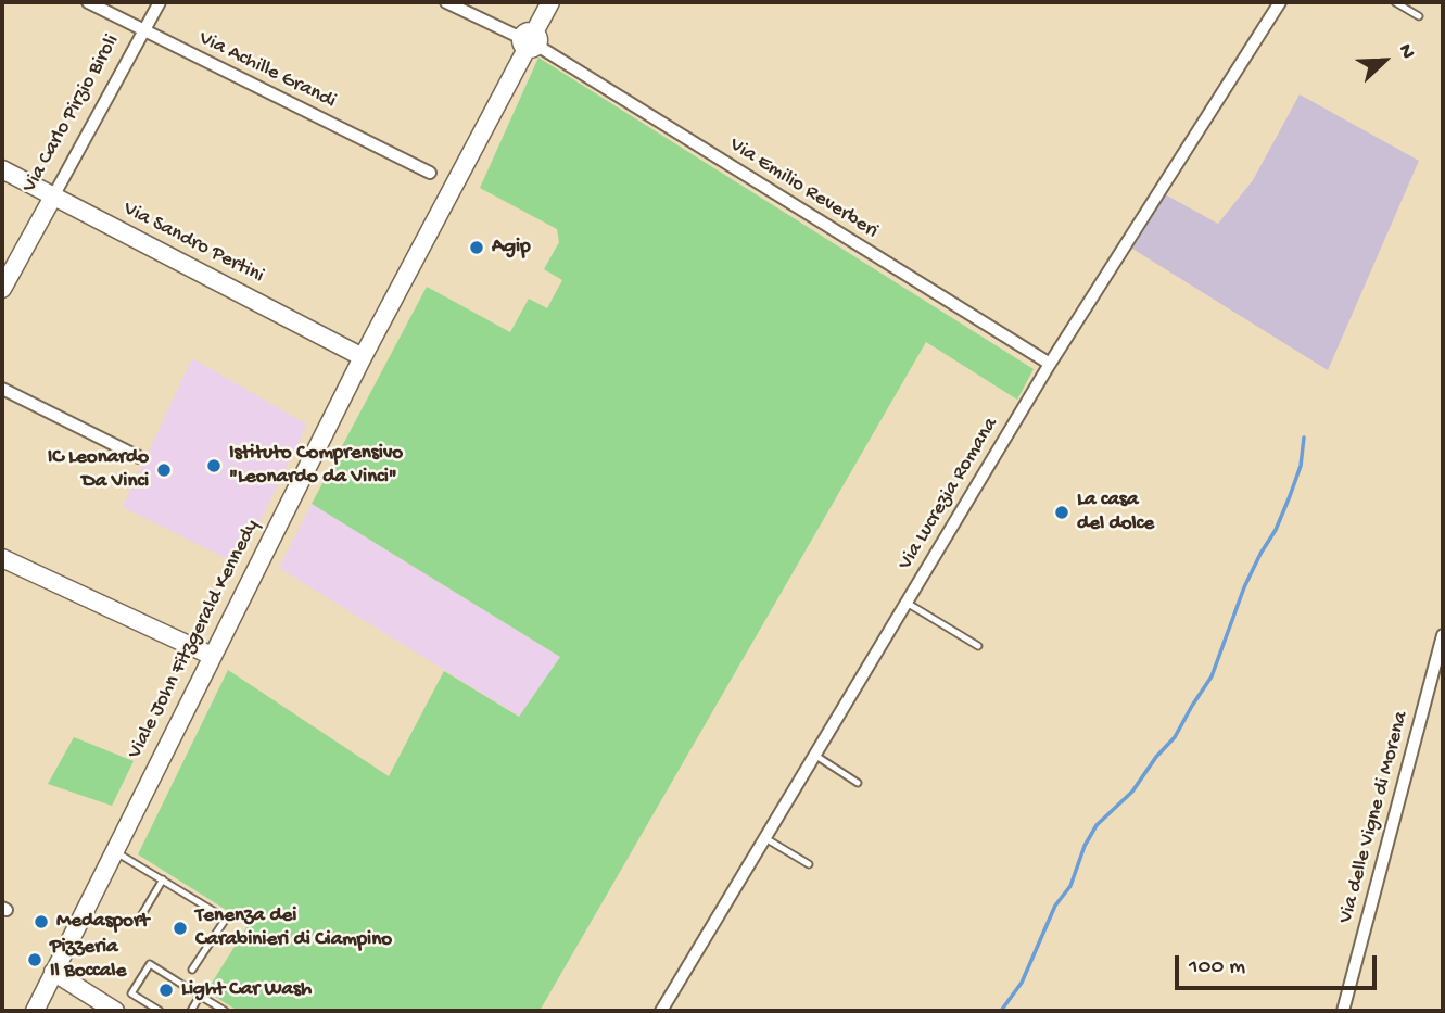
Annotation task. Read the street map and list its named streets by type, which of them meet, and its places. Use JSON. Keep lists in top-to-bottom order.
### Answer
{
  "streets": {
    "street": [
      "Via Achille Grandi",
      "Via Carlo Pirzio Biroli",
      "Via Emilio Reverberi",
      "Via Sandro Pertini",
      "Via Lucrezia Romana",
      "Viale John Fitzgerald Kennedy",
      "Via delle Vigne di Morena"
    ]
  },
  "crossings": [
    ["Via Achille Grandi", "Via Carlo Pirzio Biroli"],
    ["Via Carlo Pirzio Biroli", "Via Sandro Pertini"],
    ["Via Emilio Reverberi", "Via Lucrezia Romana"],
    ["Via Emilio Reverberi", "Viale John Fitzgerald Kennedy"],
    ["Via Sandro Pertini", "Viale John Fitzgerald Kennedy"]
  ],
  "places": [
    "Agip",
    "Istituto Comprensivo \"Leonardo da Vinci\"",
    "IC Leonardo Da Vinci",
    "La casa del dolce",
    "Medasport",
    "Tenenza dei Carabinieri di Ciampino",
    "Pizzeria Il Boccale",
    "Light Car Wash"
  ],
  "scale_bar": "100 m",
  "north": "top right"
}
